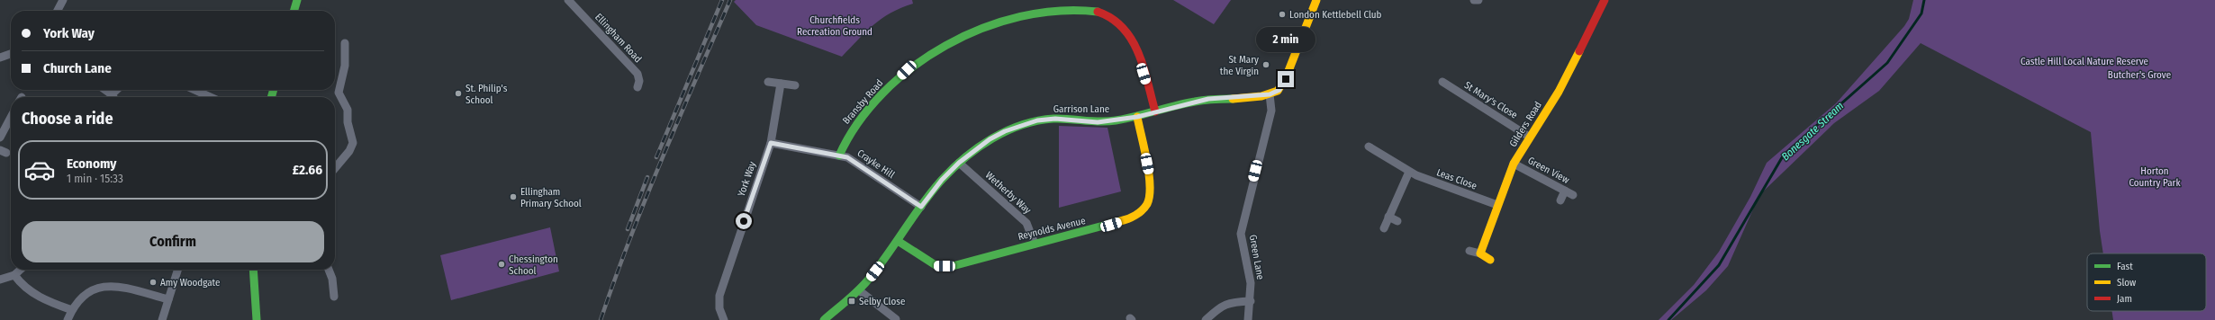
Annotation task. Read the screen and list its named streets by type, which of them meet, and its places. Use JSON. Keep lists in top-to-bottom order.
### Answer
{
  "streets": {
    "main road": [
      "Bransby Road",
      "Garrison Lane",
      "Gilders Road",
      "Reynolds Avenue"
    ],
    "street": [
      "Ellingham Road",
      "St Mary's Close",
      "Crayke Hill",
      "Green View",
      "York Way",
      "Leas Close",
      "Wetherby Way",
      "Green Lane"
    ]
  },
  "crossings": [
    ["St Mary's Close", "Gilders Road"],
    ["Bransby Road", "Garrison Lane"],
    ["Bransby Road", "Crayke Hill"],
    ["Garrison Lane", "Crayke Hill"],
    ["Garrison Lane", "Wetherby Way"],
    ["Garrison Lane", "Reynolds Avenue"],
    ["Garrison Lane", "Green Lane"],
    ["Gilders Road", "Green View"],
    ["Gilders Road", "Leas Close"],
    ["Crayke Hill", "York Way"],
    ["Wetherby Way", "Reynolds Avenue"]
  ],
  "water": ["Bonesgate Stream"],
  "parks": [
    "Churchfields Recreation Ground",
    "Castle Hill Local Nature Reserve",
    "Butcher's Grove",
    "Horton Country Park"
  ],
  "places": {
    "other": [
      "London Kettlebell Club",
      "St Mary the Virgin",
      "St. Philip's School",
      "Ellingham Primary School",
      "Chessington School",
      "Amy Woodgate"
    ],
    "transit": ["Selby Close"]
  },
  "legend": ["Fast", "Slow", "Jam"],
  "page": {
    "banner": ["York Way", "Church Lane"],
    "bubble": "2 min",
    "heading": "Choose a ride",
    "list": [
      {
        "name": "Economy",
        "note": "1 min · 15:33",
        "value": "£2.66"
      }
    ],
    "buttons": "Confirm"
  }
}
